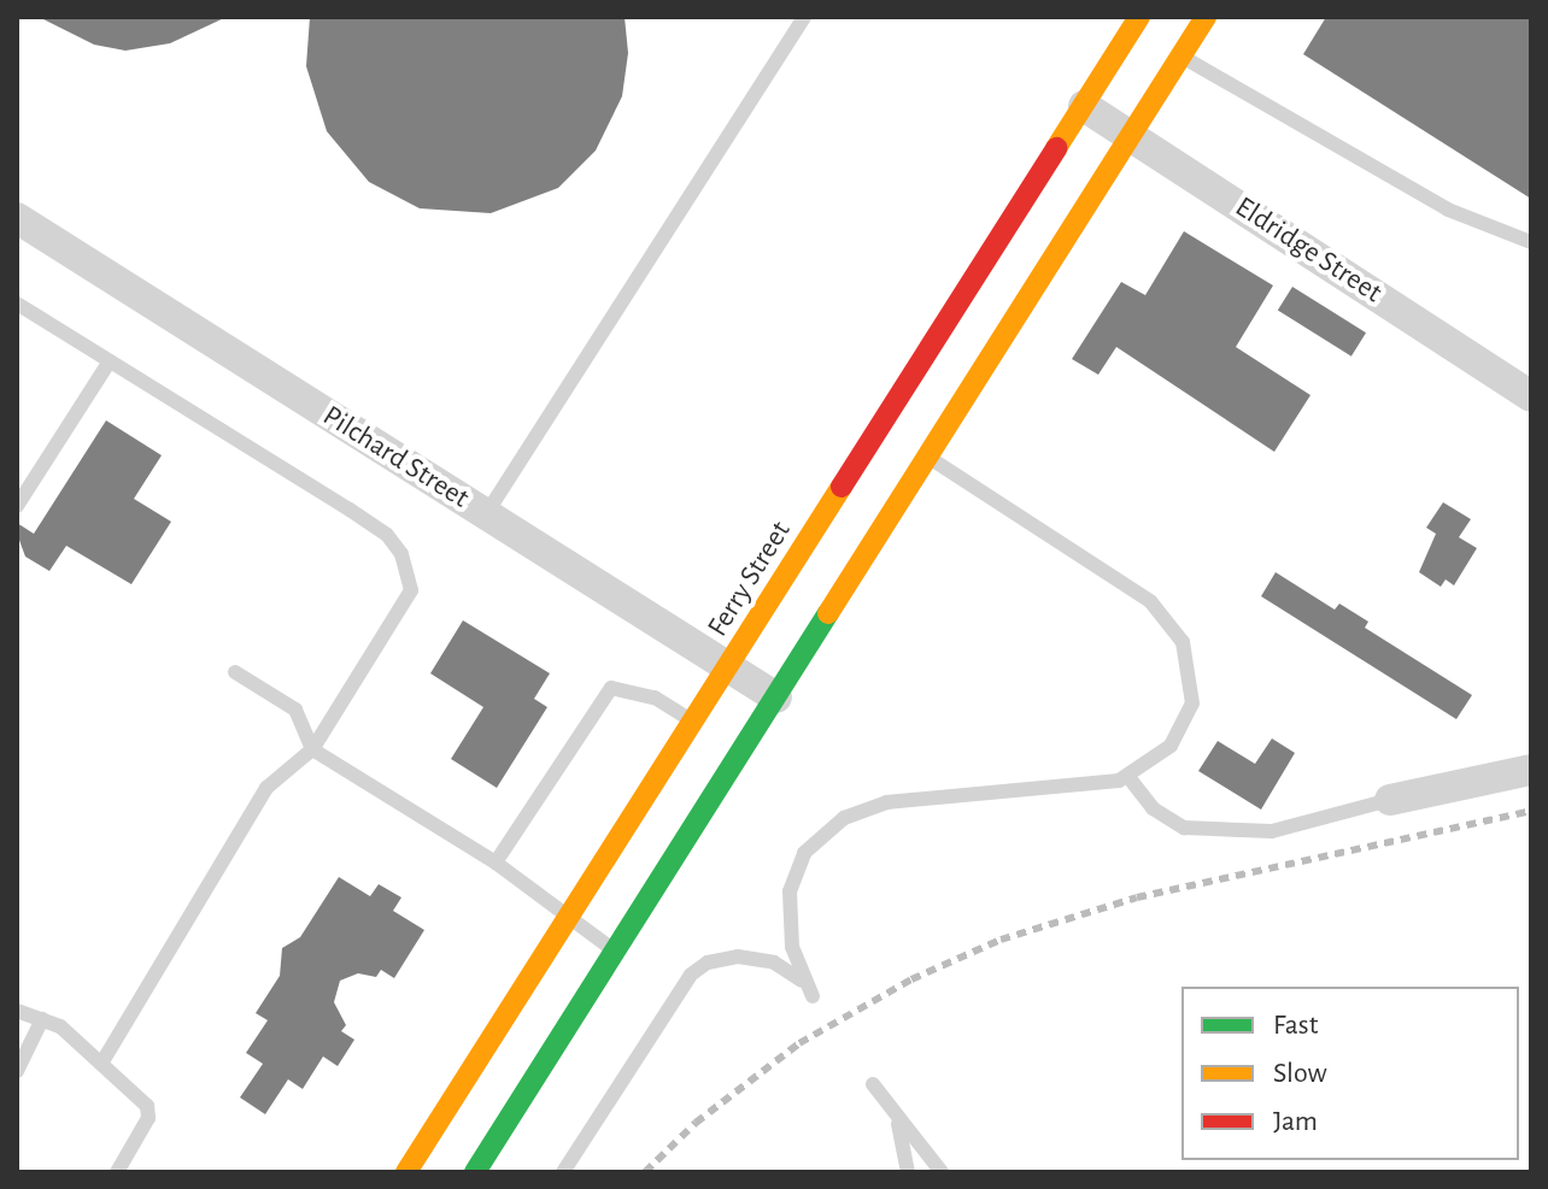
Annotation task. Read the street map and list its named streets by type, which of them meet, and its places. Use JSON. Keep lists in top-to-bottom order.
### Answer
{
  "streets": {
    "main road": ["Ferry Street"],
    "street": ["Eldridge Street", "Pilchard Street"]
  },
  "crossings": [
    ["Eldridge Street", "Ferry Street"],
    ["Pilchard Street", "Ferry Street"]
  ],
  "legend": ["Fast", "Slow", "Jam"]
}
